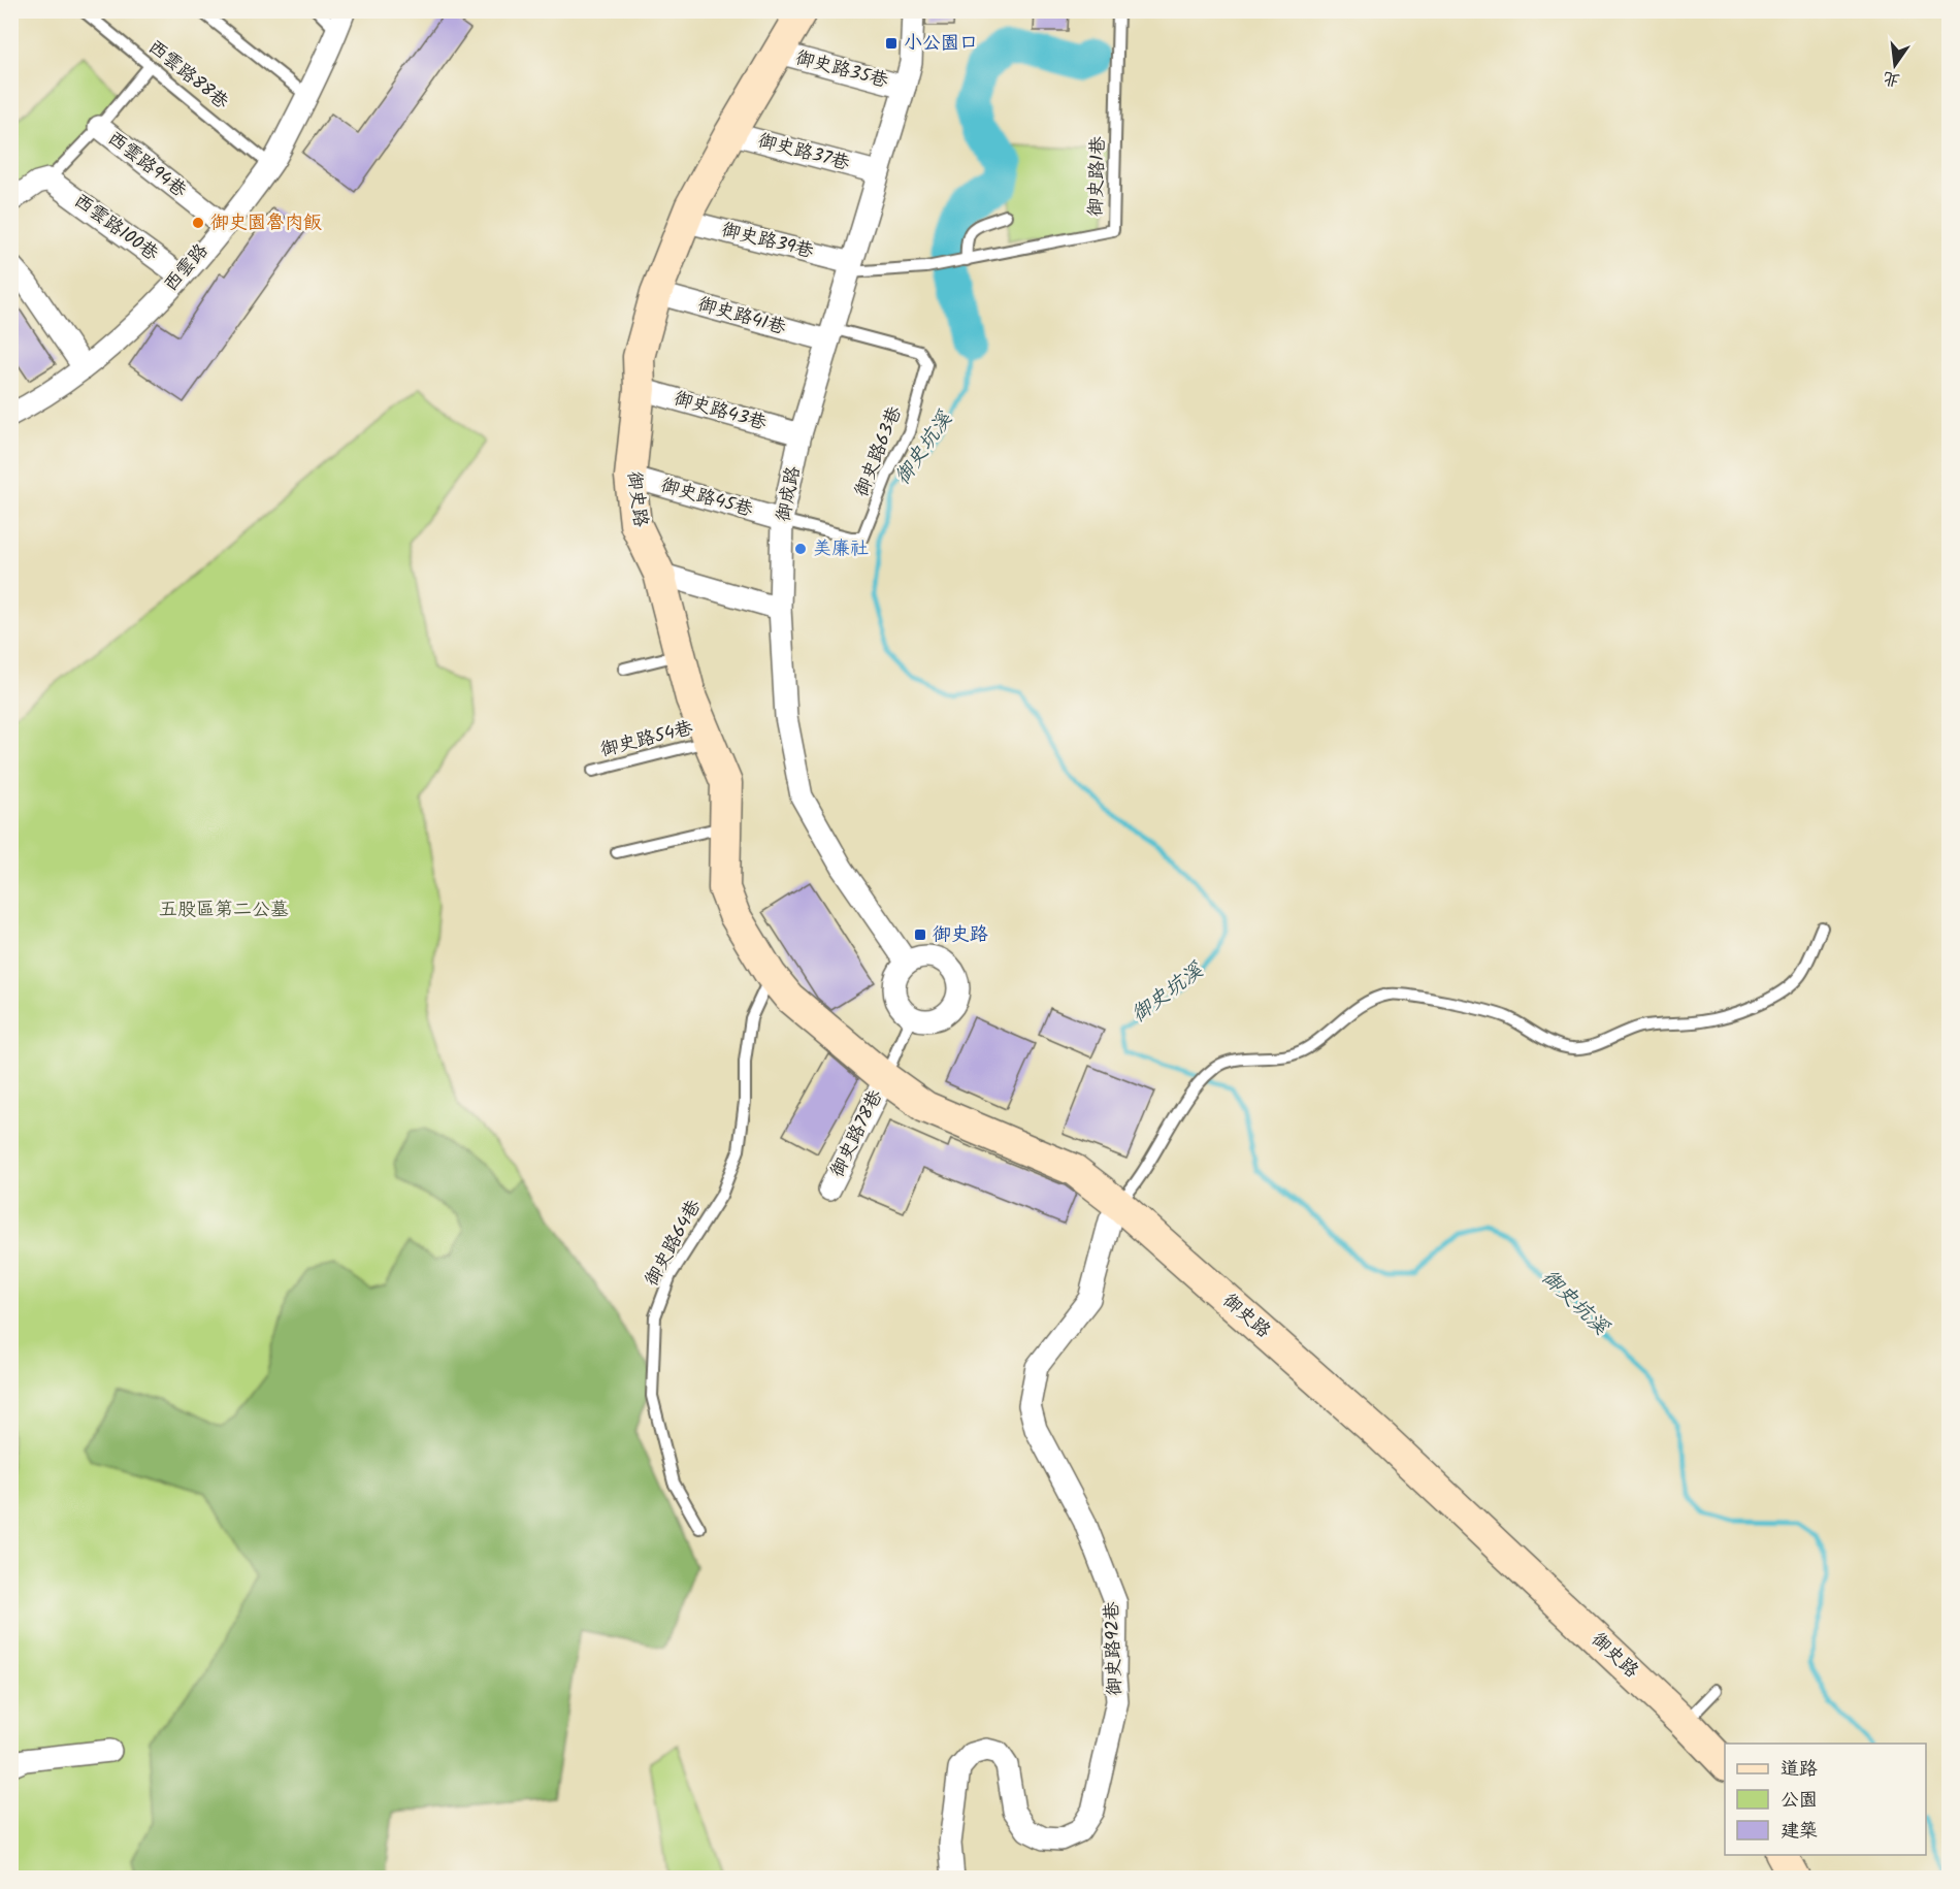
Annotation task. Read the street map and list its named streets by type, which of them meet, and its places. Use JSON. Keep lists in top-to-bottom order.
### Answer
{
  "streets": {
    "street": [
      "御史路35巷",
      "御史路37巷",
      "西雲路94巷",
      "西雲路100巷",
      "御史路39巷",
      "西雲路",
      "御史路41巷",
      "御史路43巷",
      "御成路",
      "御史路45巷",
      "御史路",
      "御史路78巷",
      "御史路92巷"
    ],
    "lane": [
      "西雲路88巷",
      "御史路1巷",
      "御史路63巷",
      "御史路54巷",
      "御史路64巷"
    ]
  },
  "crossings": [
    ["御史路35巷", "御成路"],
    ["御史路35巷", "御史路"],
    ["西雲路88巷", "西雲路"],
    ["御史路37巷", "御成路"],
    ["御史路37巷", "御史路"],
    ["西雲路94巷", "西雲路"],
    ["西雲路100巷", "西雲路"],
    ["御史路39巷", "御成路"],
    ["御史路39巷", "御史路"],
    ["御史路41巷", "御史路63巷"],
    ["御史路41巷", "御成路"],
    ["御史路41巷", "御史路"],
    ["御史路43巷", "御成路"],
    ["御史路43巷", "御史路"],
    ["御史路63巷", "御成路"],
    ["御史路63巷", "御史路45巷"],
    ["御成路", "御史路45巷"],
    ["御史路45巷", "御史路"],
    ["御史路", "御史路54巷"],
    ["御史路", "御史路78巷"],
    ["御史路", "御史路64巷"],
    ["御史路", "御史路92巷"]
  ],
  "water": ["御史坑溪"],
  "parks": ["五股區第二公墓"],
  "places": {
    "transit": ["小公園口", "御史路"],
    "other": ["御史園魯肉飯", "美廉社"]
  },
  "legend": ["道路", "公園", "建築"],
  "north": "bottom"
}
